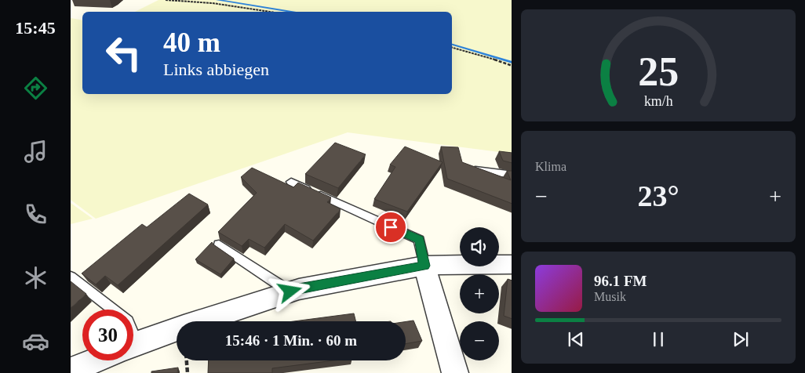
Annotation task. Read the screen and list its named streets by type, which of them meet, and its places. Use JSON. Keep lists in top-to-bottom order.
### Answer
{
  "page": {
    "tabs": "15:45",
    "turn": ["40 m", "Links abbiegen"],
    "tile": "Klima",
    "heat": ["−", "23°", "+"],
    "map_buttons": ["+", "−"],
    "song": ["96.1 FM", "Musik"],
    "limit": "30",
    "trip": "15:46 · 1 Min. · 60 m",
    "gauge": ["25", "km/h"]
  }
}
